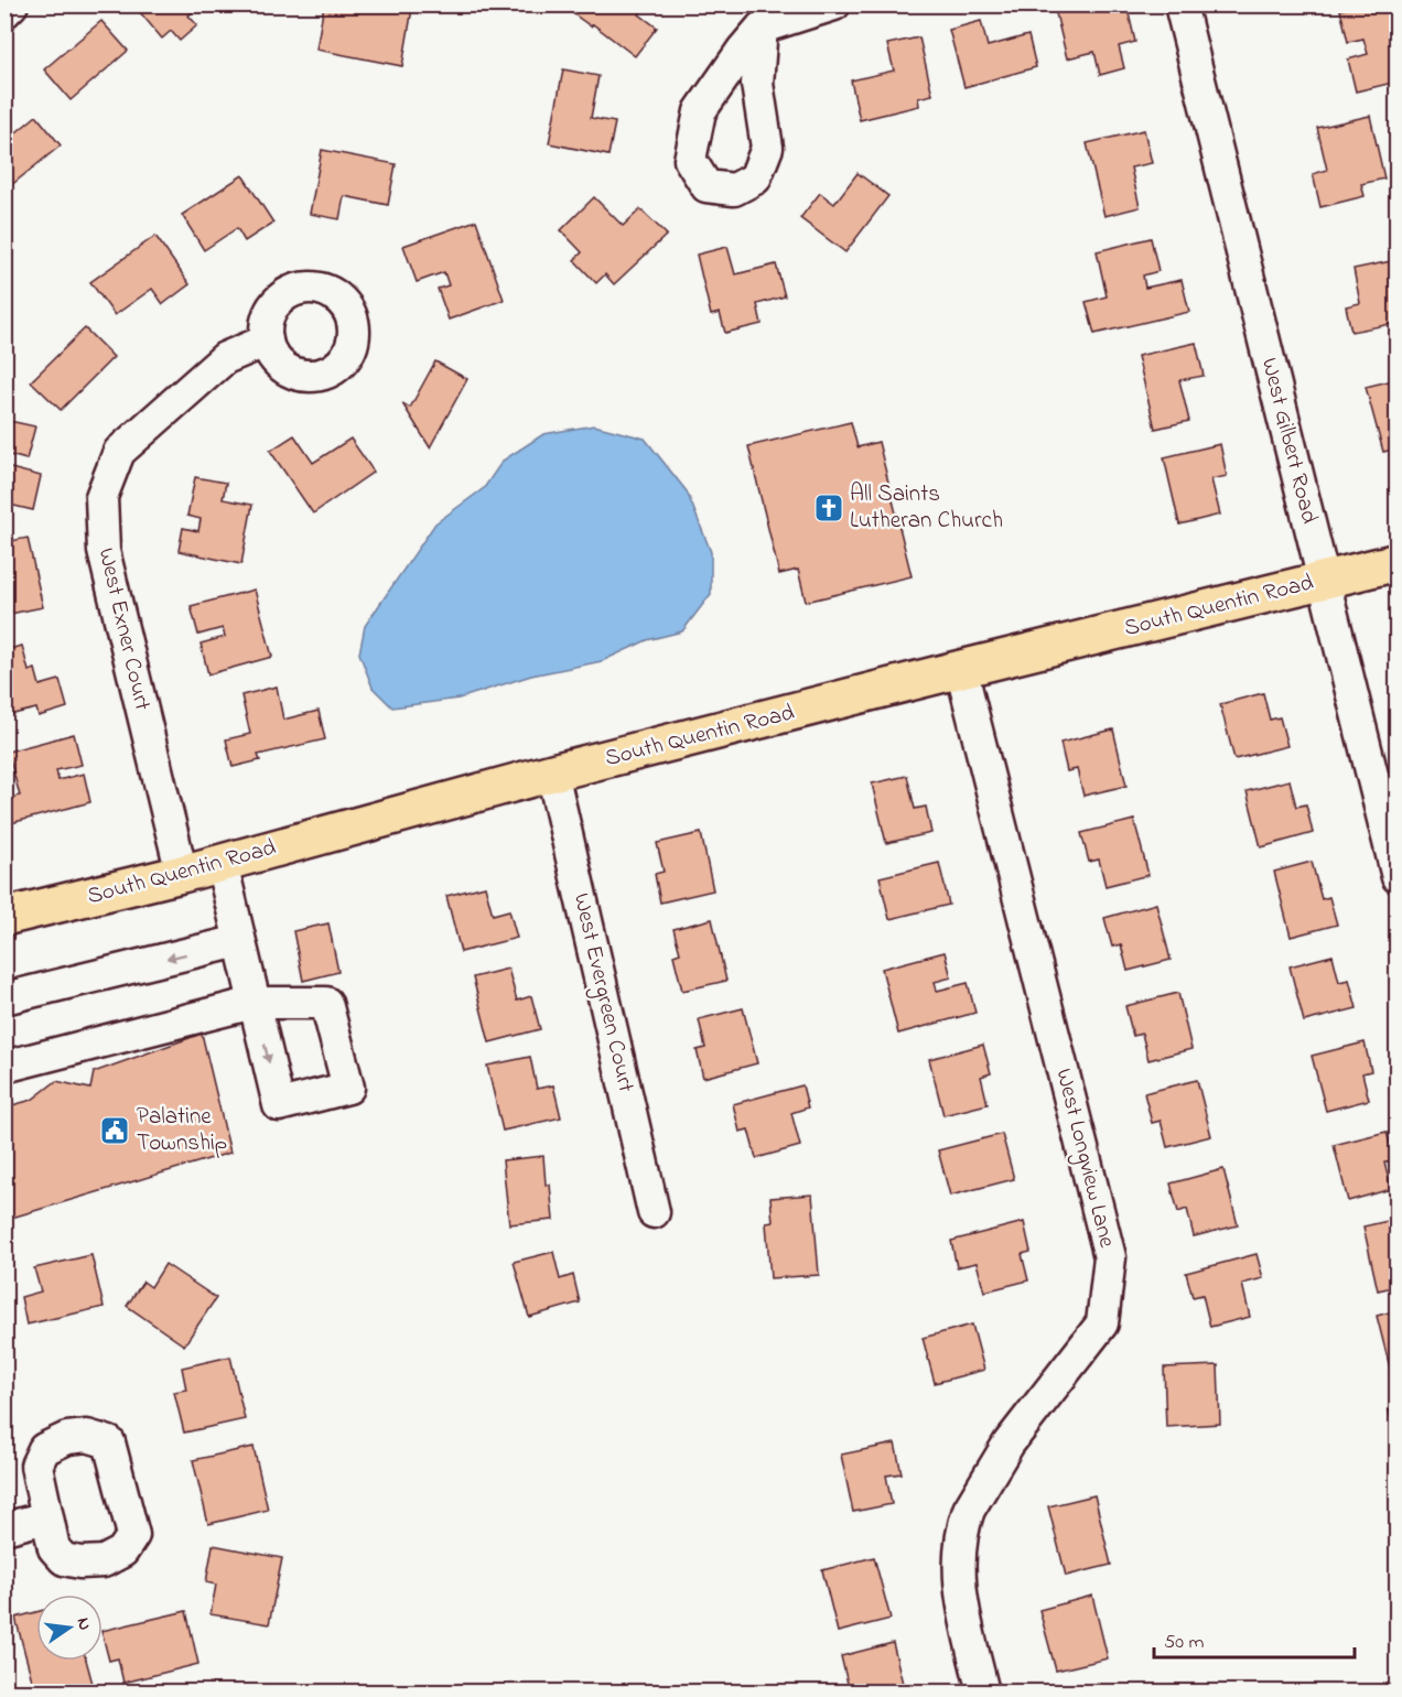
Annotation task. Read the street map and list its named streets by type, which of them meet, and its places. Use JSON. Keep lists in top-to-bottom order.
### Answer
{
  "streets": {
    "main road": ["South Quentin Road"],
    "street": [
      "West Gilbert Road",
      "West Exner Court",
      "West Evergreen Court",
      "West Longview Lane"
    ]
  },
  "crossings": [
    ["West Gilbert Road", "South Quentin Road"],
    ["South Quentin Road", "West Exner Court"],
    ["South Quentin Road", "West Evergreen Court"],
    ["South Quentin Road", "West Longview Lane"]
  ],
  "places": {
    "church": ["All Saints Lutheran Church"],
    "public building": ["Palatine Township"]
  },
  "scale_bar": "50 m",
  "north": "right"
}
